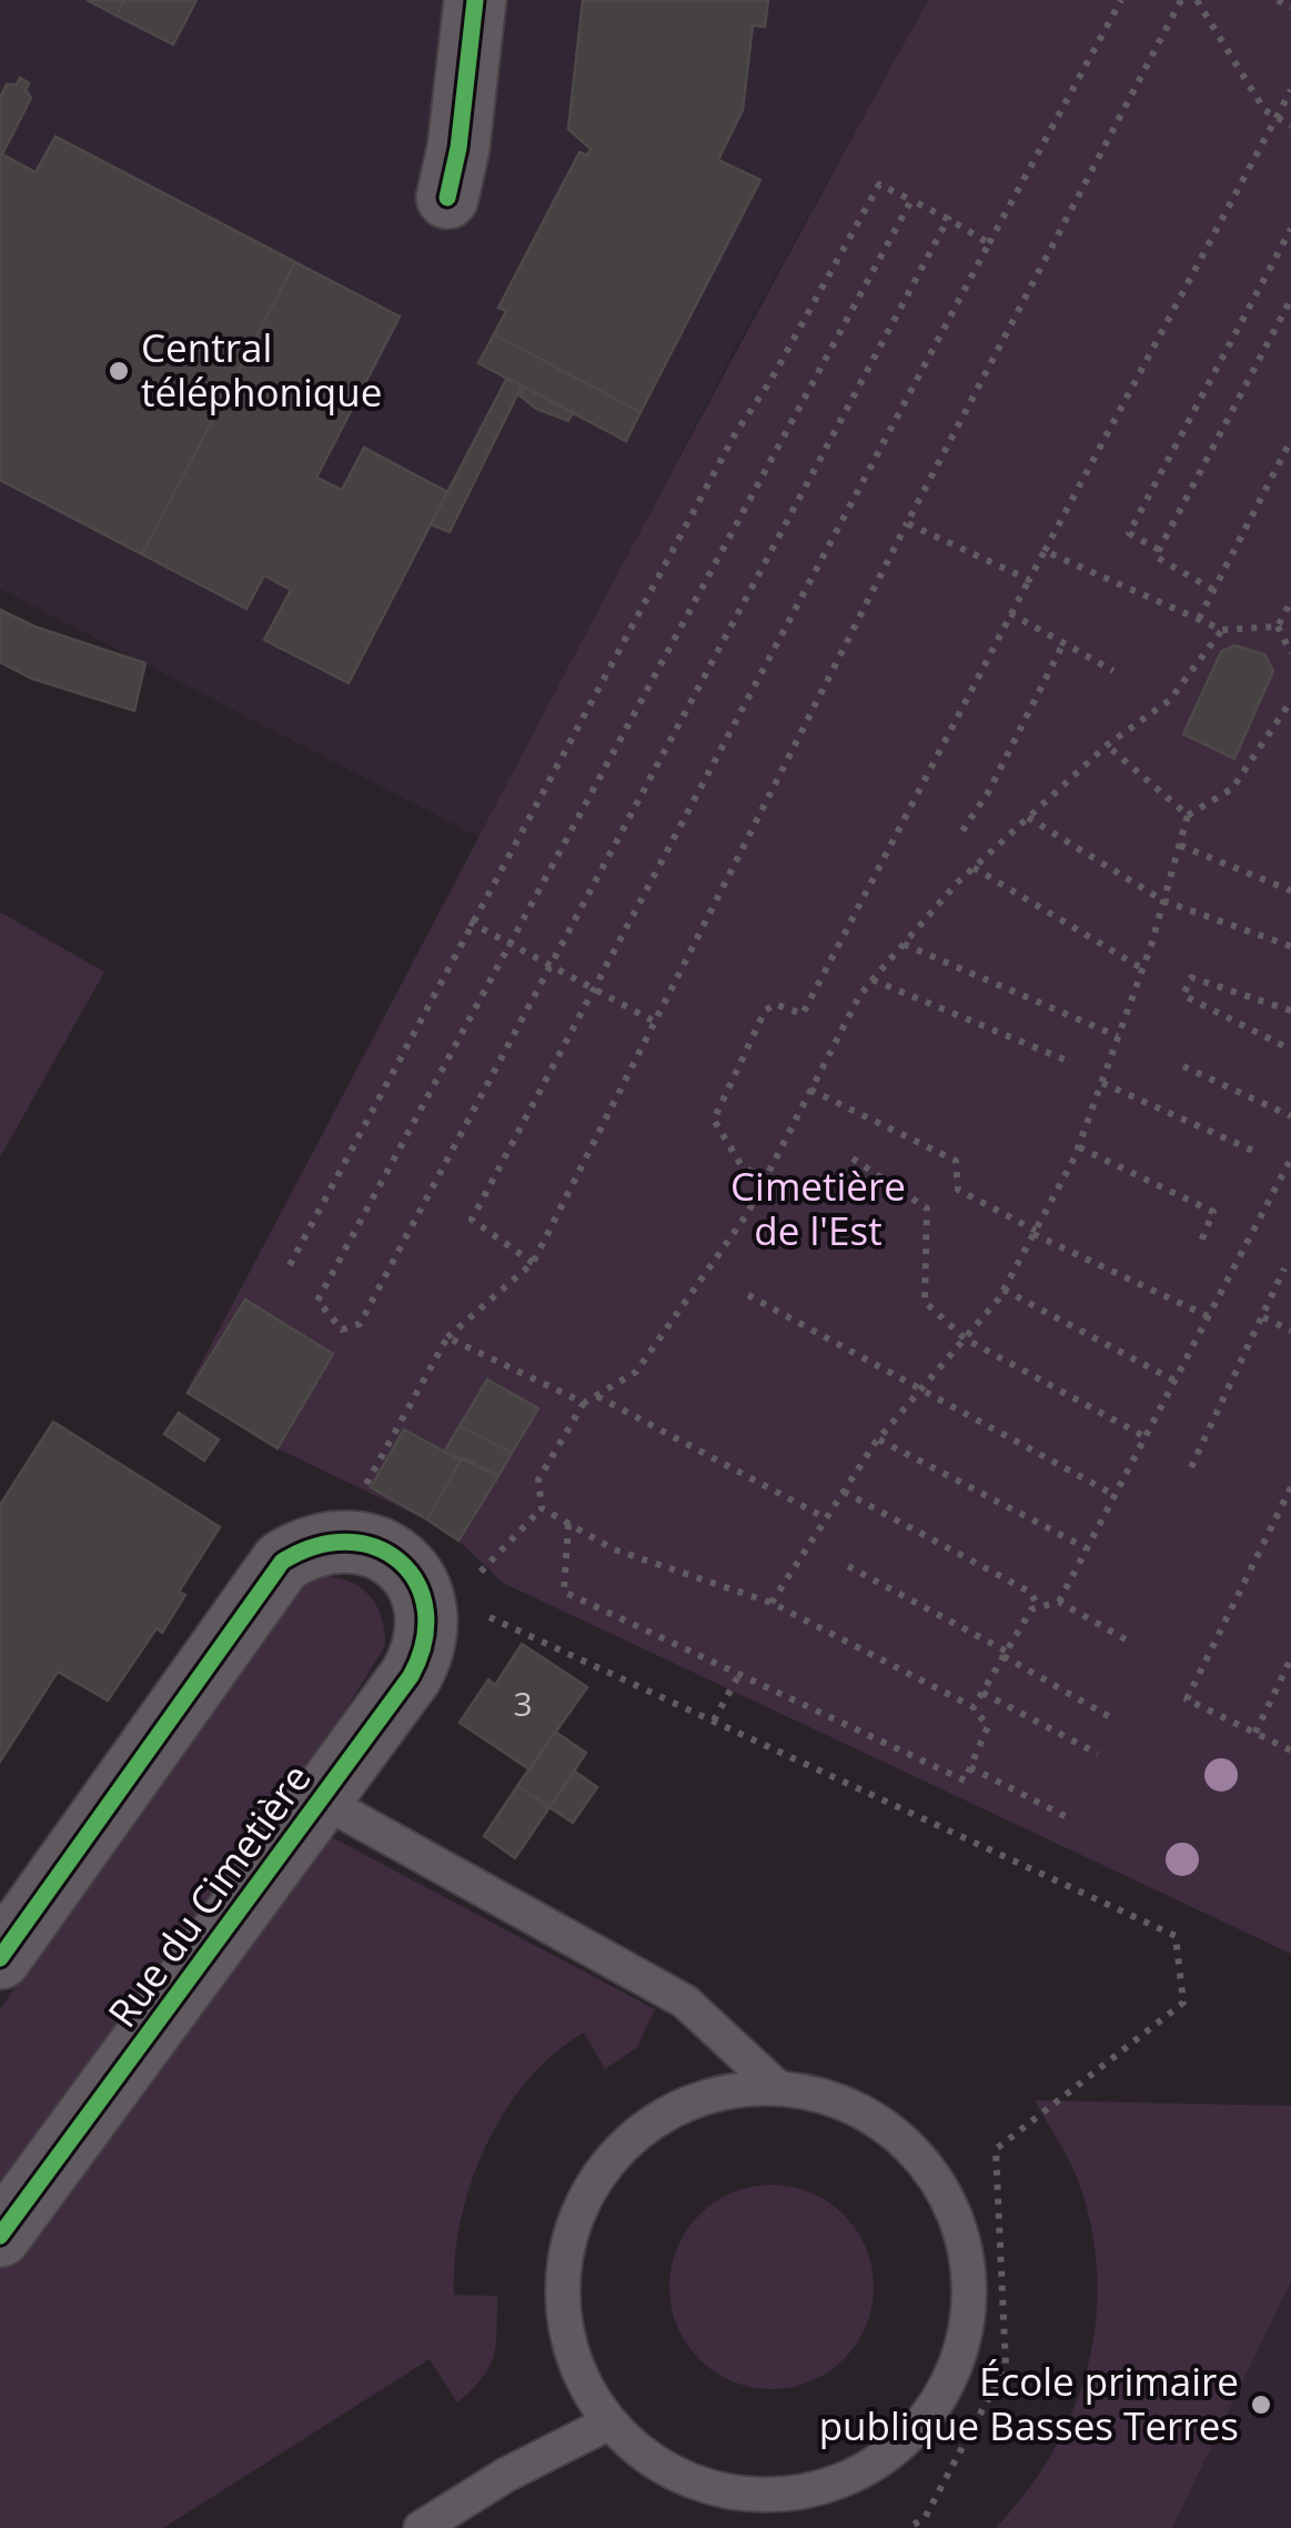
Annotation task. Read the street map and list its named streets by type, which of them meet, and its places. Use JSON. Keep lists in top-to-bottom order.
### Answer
{
  "streets": {
    "street": ["Rue du Cimetière"]
  },
  "parks": ["Cimetière de l'Est"],
  "places": ["Central téléphonique", "École primaire publique Basses Terres"],
  "house_numbers": ["3"]
}
